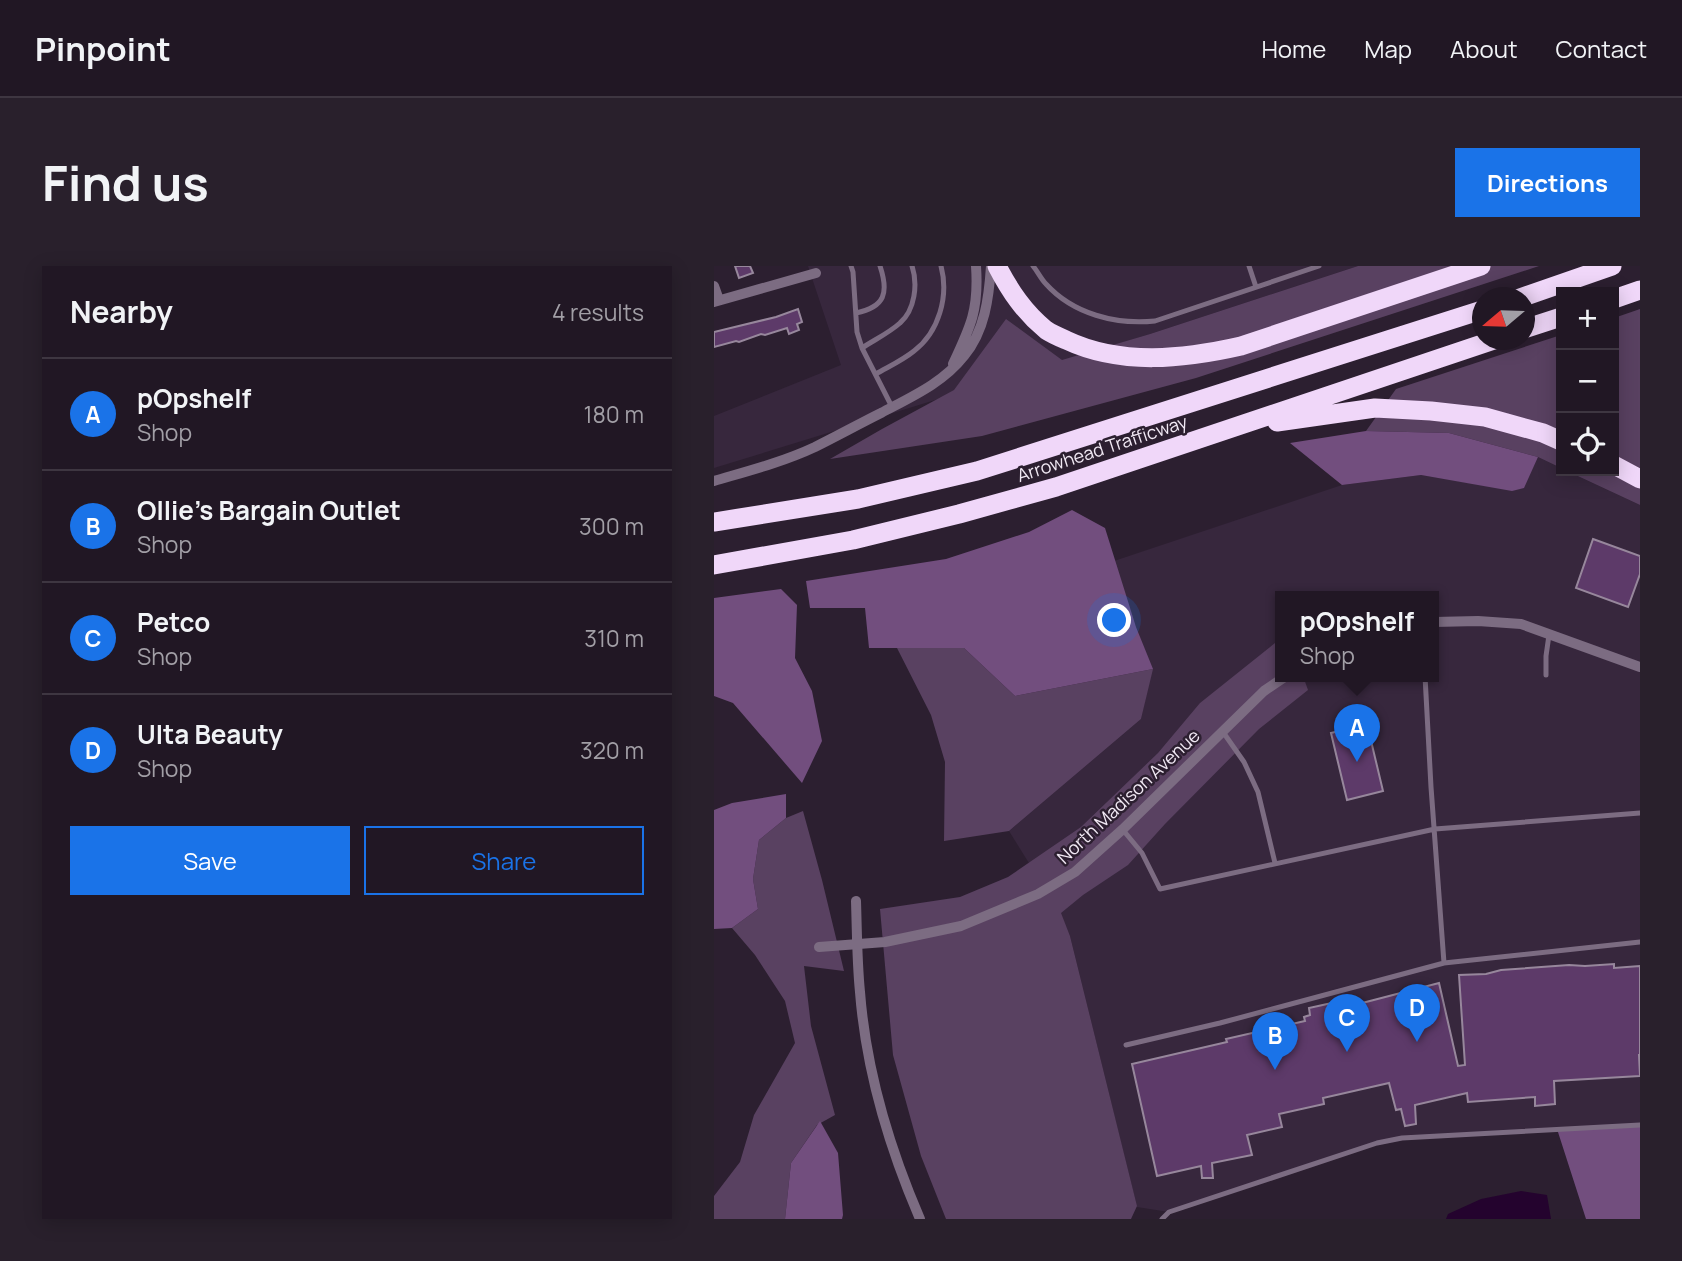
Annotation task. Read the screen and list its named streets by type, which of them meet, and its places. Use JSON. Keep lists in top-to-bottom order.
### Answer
{
  "streets": {
    "highway": ["Arrowhead Trafficway"],
    "street": ["North Madison Avenue"]
  },
  "north": "left",
  "page": {
    "header": "Pinpoint",
    "nav": [
      "Home",
      "Map",
      "About",
      "Contact"
    ],
    "buttons": [
      "Directions",
      ["Save", "Share"]
    ],
    "title": "Find us",
    "heading": ["Nearby", "4 results"],
    "map_buttons": ["+", "−"],
    "list": [
      {
        "mark": "A",
        "name": "pOpshelf",
        "note": "Shop",
        "value": "180 m"
      },
      {
        "mark": "B",
        "name": "Ollie's Bargain Outlet",
        "note": "Shop",
        "value": "300 m"
      },
      {
        "mark": "C",
        "name": "Petco",
        "note": "Shop",
        "value": "310 m"
      },
      {
        "mark": "D",
        "name": "Ulta Beauty",
        "note": "Shop",
        "value": "320 m"
      }
    ],
    "popup": ["pOpshelf", "Shop"],
    "pins": [
      "A",
      "D",
      "C",
      "B"
    ]
  }
}
